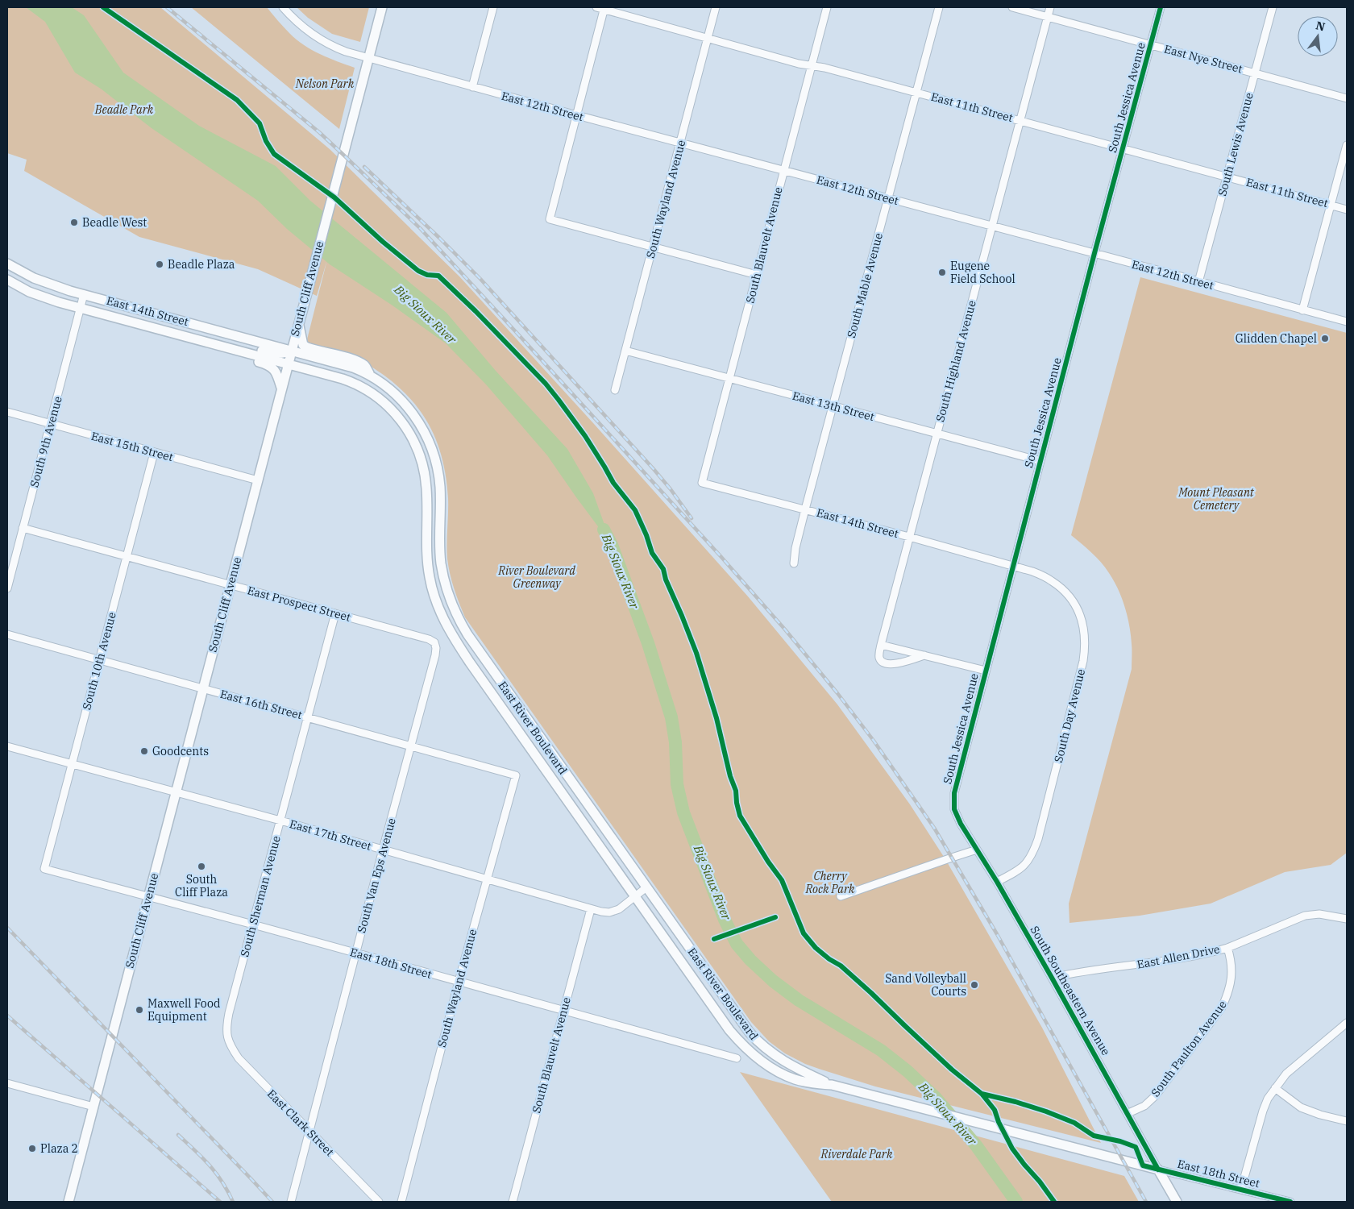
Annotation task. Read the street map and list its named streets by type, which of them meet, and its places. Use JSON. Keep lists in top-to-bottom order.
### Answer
{
  "streets": {
    "main road": [
      "South Cliff Avenue",
      "East 14th Street",
      "East River Boulevard",
      "East 18th Street",
      "South Southeastern Avenue"
    ],
    "street": [
      "East Nye Street",
      "South Jessica Avenue",
      "East 12th Street",
      "East 11th Street",
      "South Lewis Avenue",
      "South Wayland Avenue",
      "South Blauvelt Avenue",
      "South Mable Avenue",
      "South Highland Avenue",
      "East 13th Street",
      "South 9th Avenue",
      "East 15th Street",
      "East Prospect Street",
      "South 10th Avenue",
      "East 16th Street",
      "South Day Avenue",
      "East 17th Street",
      "South Van Eps Avenue",
      "South Sherman Avenue",
      "East Allen Drive",
      "South Paulton Avenue",
      "East Clark Street"
    ]
  },
  "crossings": [
    ["East Nye Street", "South Jessica Avenue"],
    ["East Nye Street", "South Lewis Avenue"],
    ["East Nye Street", "South Highland Avenue"],
    ["South Jessica Avenue", "East 12th Street"],
    ["South Jessica Avenue", "East 11th Street"],
    ["South Jessica Avenue", "East 14th Street"],
    ["South Jessica Avenue", "East 13th Street"],
    ["South Jessica Avenue", "South Day Avenue"],
    ["South Jessica Avenue", "South Southeastern Avenue"],
    ["East 12th Street", "South Lewis Avenue"],
    ["East 12th Street", "South Wayland Avenue"],
    ["East 12th Street", "South Blauvelt Avenue"],
    ["East 12th Street", "South Mable Avenue"],
    ["East 12th Street", "South Cliff Avenue"],
    ["East 12th Street", "South Highland Avenue"],
    ["East 11th Street", "South Lewis Avenue"],
    ["East 11th Street", "South Wayland Avenue"],
    ["East 11th Street", "South Blauvelt Avenue"],
    ["East 11th Street", "South Mable Avenue"],
    ["East 11th Street", "South Highland Avenue"],
    ["South Wayland Avenue", "East 13th Street"],
    ["South Wayland Avenue", "East 16th Street"],
    ["South Wayland Avenue", "East 17th Street"],
    ["South Wayland Avenue", "East 18th Street"],
    ["South Blauvelt Avenue", "East 14th Street"],
    ["South Blauvelt Avenue", "East 13th Street"],
    ["South Blauvelt Avenue", "East 17th Street"],
    ["South Blauvelt Avenue", "East 18th Street"],
    ["South Mable Avenue", "East 14th Street"],
    ["South Mable Avenue", "East 13th Street"],
    ["South Cliff Avenue", "East 14th Street"],
    ["South Cliff Avenue", "East 15th Street"],
    ["South Cliff Avenue", "East Prospect Street"],
    ["South Cliff Avenue", "East 16th Street"],
    ["South Cliff Avenue", "East River Boulevard"],
    ["South Cliff Avenue", "East 17th Street"],
    ["South Cliff Avenue", "East 18th Street"],
    ["East 14th Street", "South Highland Avenue"],
    ["East 14th Street", "South 9th Avenue"],
    ["East 14th Street", "South Day Avenue"],
    ["East 14th Street", "East River Boulevard"],
    ["South Highland Avenue", "East 13th Street"],
    ["South 9th Avenue", "East 15th Street"],
    ["South 9th Avenue", "East Prospect Street"],
    ["East 15th Street", "South 10th Avenue"],
    ["East Prospect Street", "South 10th Avenue"],
    ["East Prospect Street", "South Van Eps Avenue"],
    ["East Prospect Street", "South Sherman Avenue"],
    ["South 10th Avenue", "East 16th Street"],
    ["South 10th Avenue", "East 17th Street"],
    ["South 10th Avenue", "East 18th Street"],
    ["East 16th Street", "South Van Eps Avenue"],
    ["East 16th Street", "South Sherman Avenue"],
    ["South Day Avenue", "South Southeastern Avenue"],
    ["East River Boulevard", "East 17th Street"],
    ["East River Boulevard", "East 18th Street"],
    ["East 17th Street", "South Van Eps Avenue"],
    ["East 17th Street", "South Sherman Avenue"],
    ["South Van Eps Avenue", "East 18th Street"],
    ["South Van Eps Avenue", "East Clark Street"],
    ["South Sherman Avenue", "East 18th Street"],
    ["South Sherman Avenue", "East Clark Street"],
    ["East Allen Drive", "South Southeastern Avenue"],
    ["East Allen Drive", "South Paulton Avenue"],
    ["East 18th Street", "South Southeastern Avenue"],
    ["South Southeastern Avenue", "South Paulton Avenue"]
  ],
  "water": ["Big Sioux River"],
  "parks": [
    "Nelson Park",
    "Beadle Park",
    "Mount Pleasant Cemetery",
    "River Boulevard Greenway",
    "Cherry Rock Park",
    "Riverdale Park"
  ],
  "places": [
    "Beadle West",
    "Beadle Plaza",
    "Eugene Field School",
    "Glidden Chapel",
    "Goodcents",
    "South Cliff Plaza",
    "Sand Volleyball Courts",
    "Maxwell Food Equipment",
    "Plaza 2"
  ],
  "north": "top"
}
